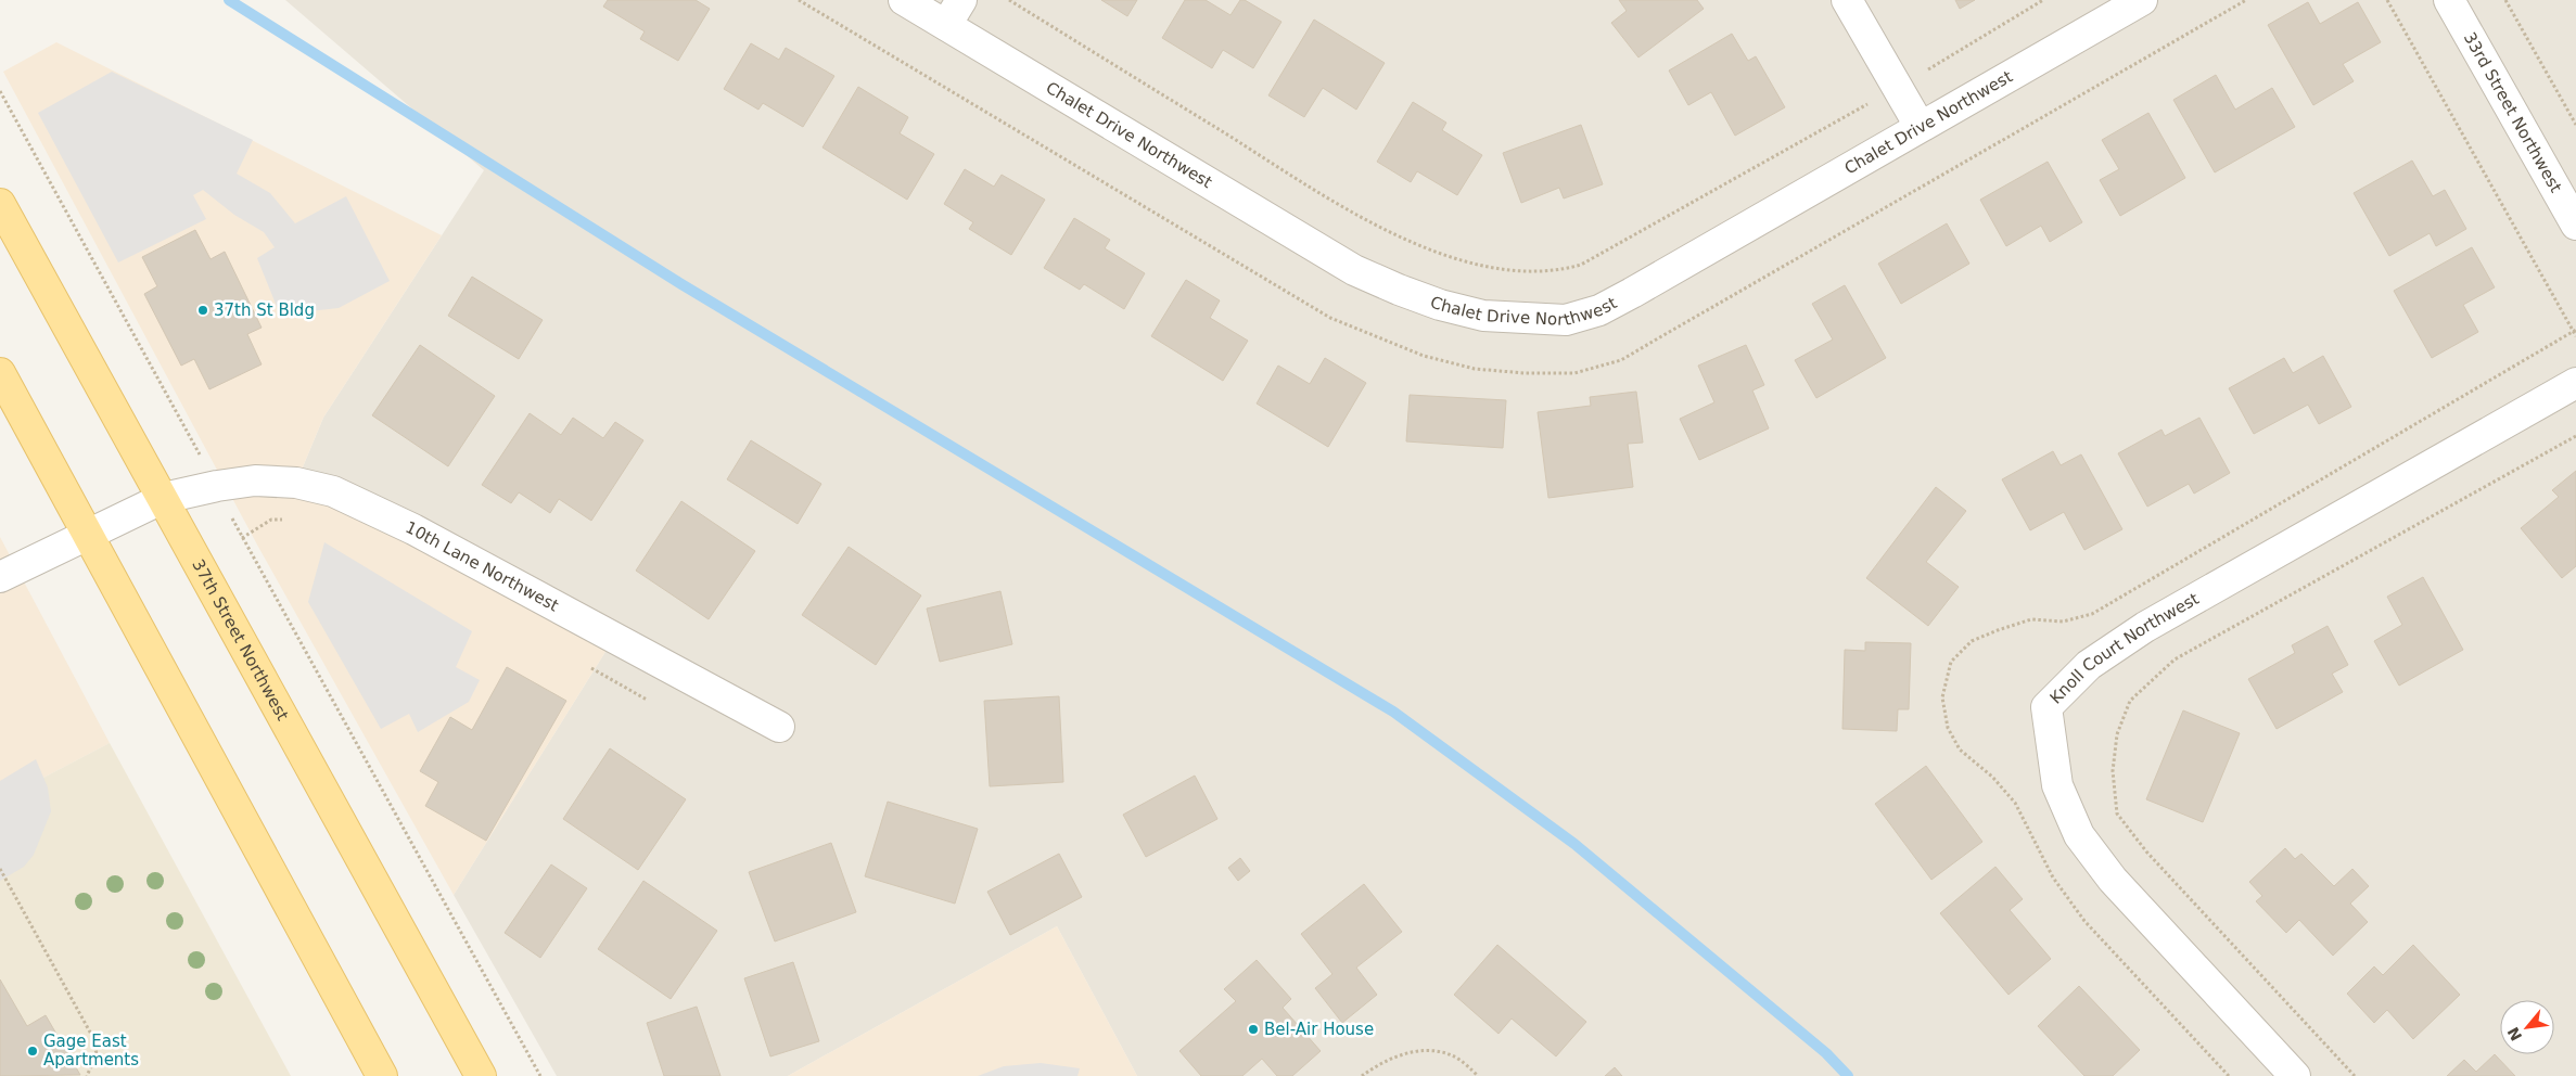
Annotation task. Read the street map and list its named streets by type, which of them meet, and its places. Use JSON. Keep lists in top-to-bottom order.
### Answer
{
  "streets": {
    "main road": ["37th Street Northwest"],
    "street": [
      "33rd Street Northwest",
      "Chalet Drive Northwest",
      "10th Lane Northwest",
      "Knoll Court Northwest"
    ]
  },
  "crossings": [
    ["10th Lane Northwest", "37th Street Northwest"]
  ],
  "places": ["37th St Bldg", "Bel-Air House", "Gage East Apartments"],
  "north": "bottom left"
}
